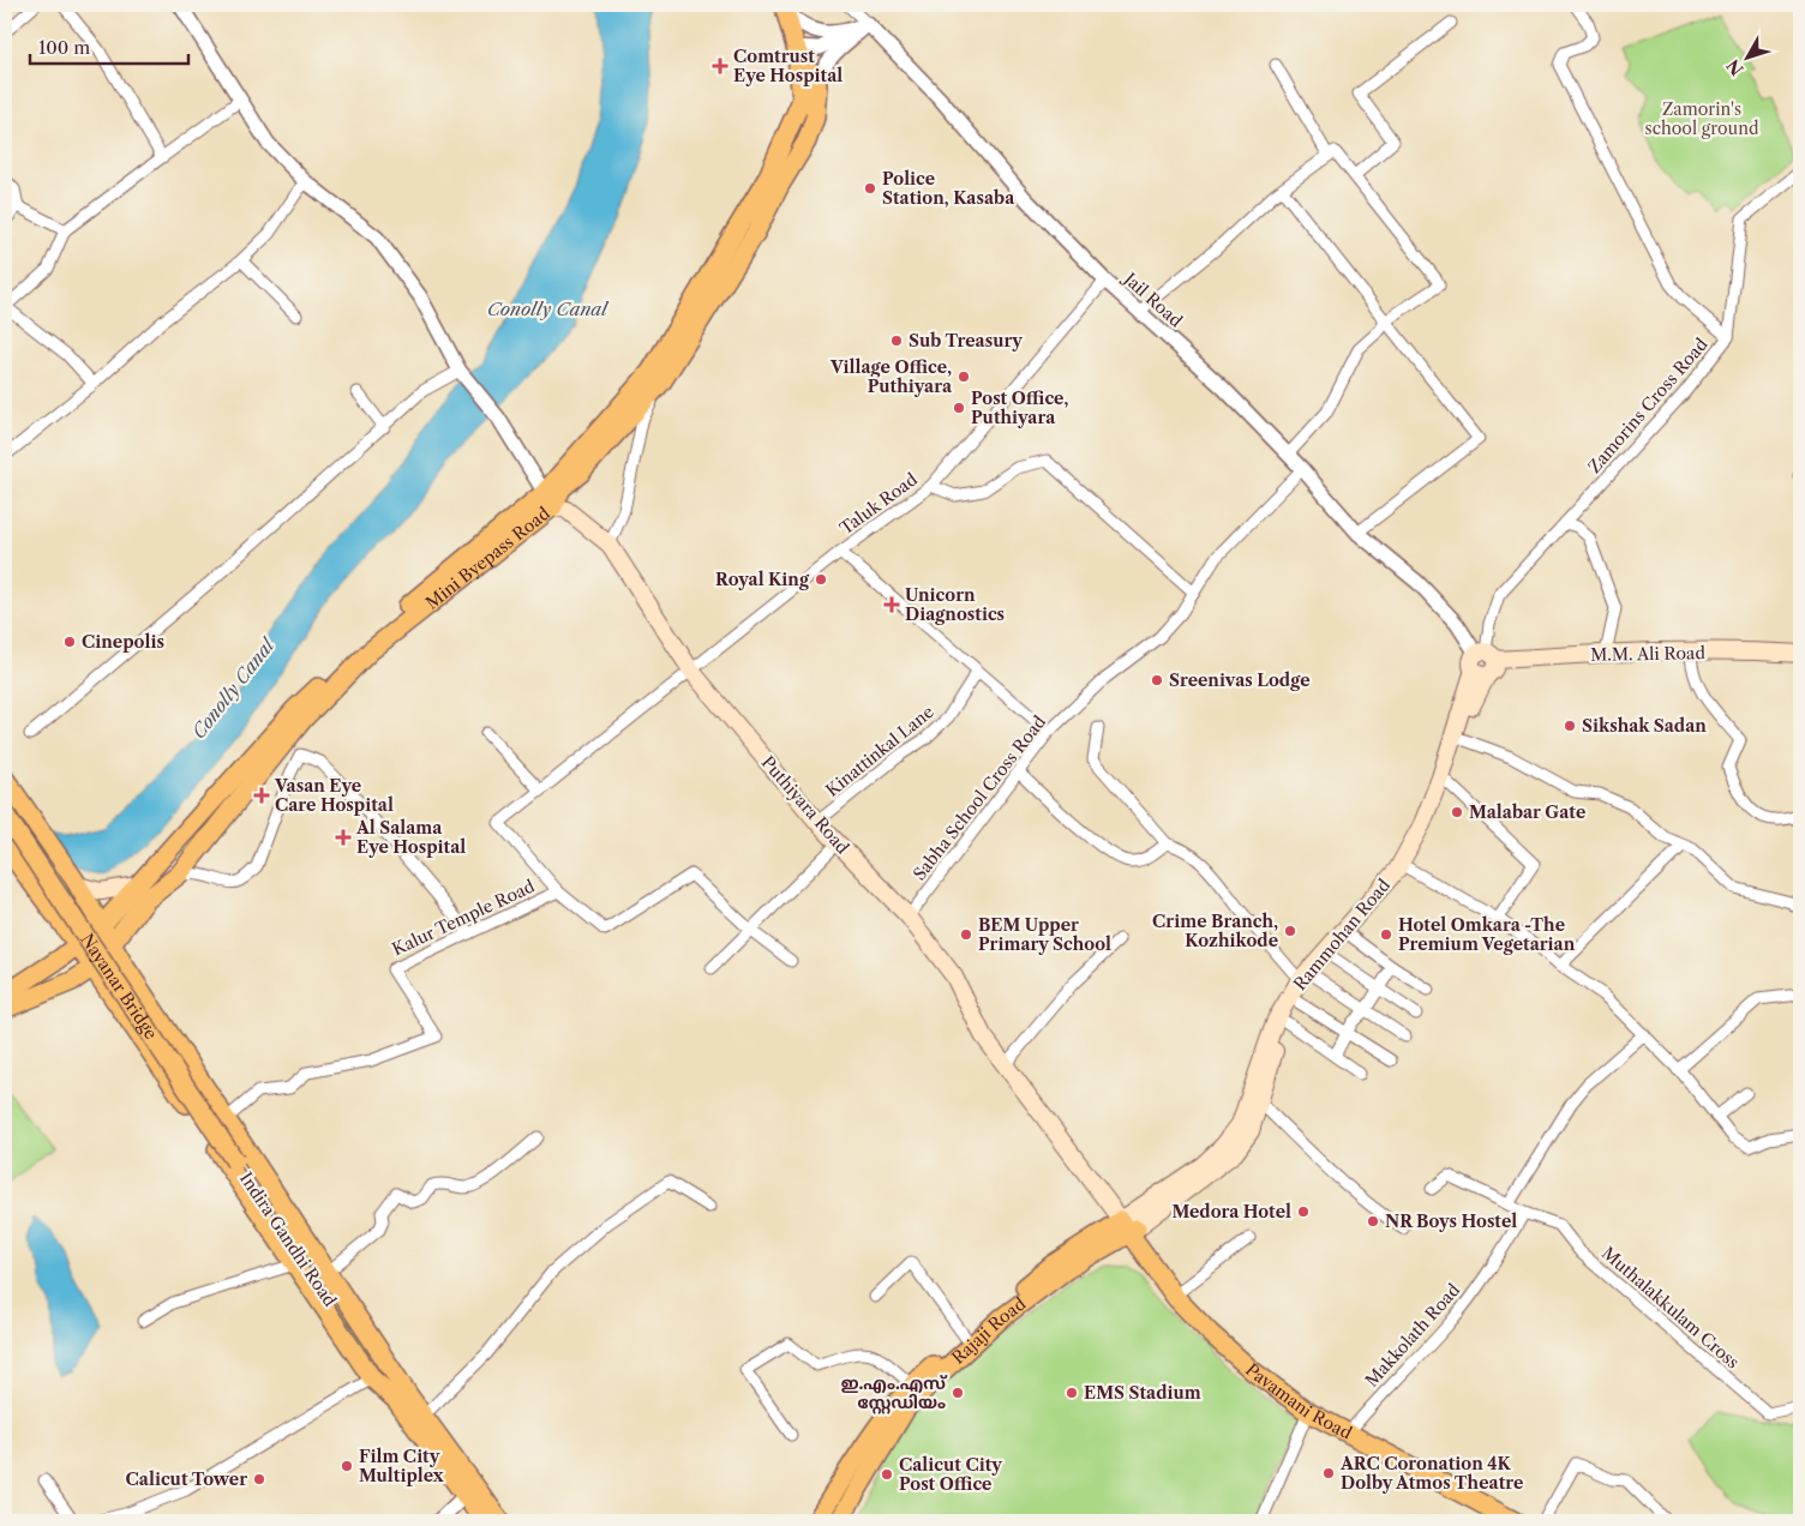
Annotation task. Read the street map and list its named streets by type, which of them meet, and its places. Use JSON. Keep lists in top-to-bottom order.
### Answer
{
  "streets": {
    "main road": [
      "Mini Byepass Road",
      "M.M. Ali Road",
      "Puthiyara Road",
      "Rammohan Road",
      "Nayanar Bridge",
      "Indira Gandhi Road",
      "Rajaji Road",
      "Pavamani Road"
    ],
    "street": [
      "Jail Road",
      "Zamorins Cross Road",
      "Taluk Road",
      "Kinattinkal Lane",
      "Sabha School Cross Road",
      "Kalur Temple Road",
      "Muthalakkulam Cross",
      "Makkolath Road"
    ]
  },
  "crossings": [
    ["Jail Road", "Zamorins Cross Road"],
    ["Jail Road", "Taluk Road"],
    ["Jail Road", "M.M. Ali Road"],
    ["Jail Road", "Sabha School Cross Road"],
    ["Jail Road", "Rammohan Road"],
    ["Zamorins Cross Road", "M.M. Ali Road"],
    ["Zamorins Cross Road", "Rammohan Road"],
    ["Taluk Road", "Puthiyara Road"],
    ["Taluk Road", "Kalur Temple Road"],
    ["Mini Byepass Road", "Puthiyara Road"],
    ["M.M. Ali Road", "Rammohan Road"],
    ["Kinattinkal Lane", "Puthiyara Road"],
    ["Sabha School Cross Road", "Puthiyara Road"],
    ["Puthiyara Road", "Kalur Temple Road"],
    ["Puthiyara Road", "Rammohan Road"],
    ["Puthiyara Road", "Rajaji Road"],
    ["Puthiyara Road", "Pavamani Road"],
    ["Rammohan Road", "Rajaji Road"],
    ["Rammohan Road", "Pavamani Road"],
    ["Nayanar Bridge", "Indira Gandhi Road"],
    ["Muthalakkulam Cross", "Makkolath Road"],
    ["Rajaji Road", "Pavamani Road"],
    ["Makkolath Road", "Pavamani Road"]
  ],
  "water": ["Conolly Canal"],
  "parks": ["Zamorin's school ground"],
  "places": {
    "health": [
      "Comtrust Eye Hospital",
      "Unicorn Diagnostics",
      "Vasan Eye Care Hospital",
      "Al Salama Eye Hospital"
    ],
    "other": [
      "Police Station, Kasaba",
      "Sub Treasury",
      "Village Office, Puthiyara",
      "Post Office, Puthiyara",
      "Royal King",
      "Cinepolis",
      "Sreenivas Lodge",
      "Sikshak Sadan",
      "Malabar Gate",
      "Crime Branch, Kozhikode",
      "BEM Upper Primary School",
      "Hotel Omkara -The Premium Vegetarian",
      "Medora Hotel",
      "NR Boys Hostel",
      "ഇ.എം.എസ് സ്റ്റേഡിയം",
      "EMS Stadium",
      "Film City Multiplex",
      "ARC Coronation 4K Dolby Atmos Theatre",
      "Calicut City Post Office",
      "Calicut Tower"
    ]
  },
  "scale_bar": "100 m",
  "north": "bottom left"
}
